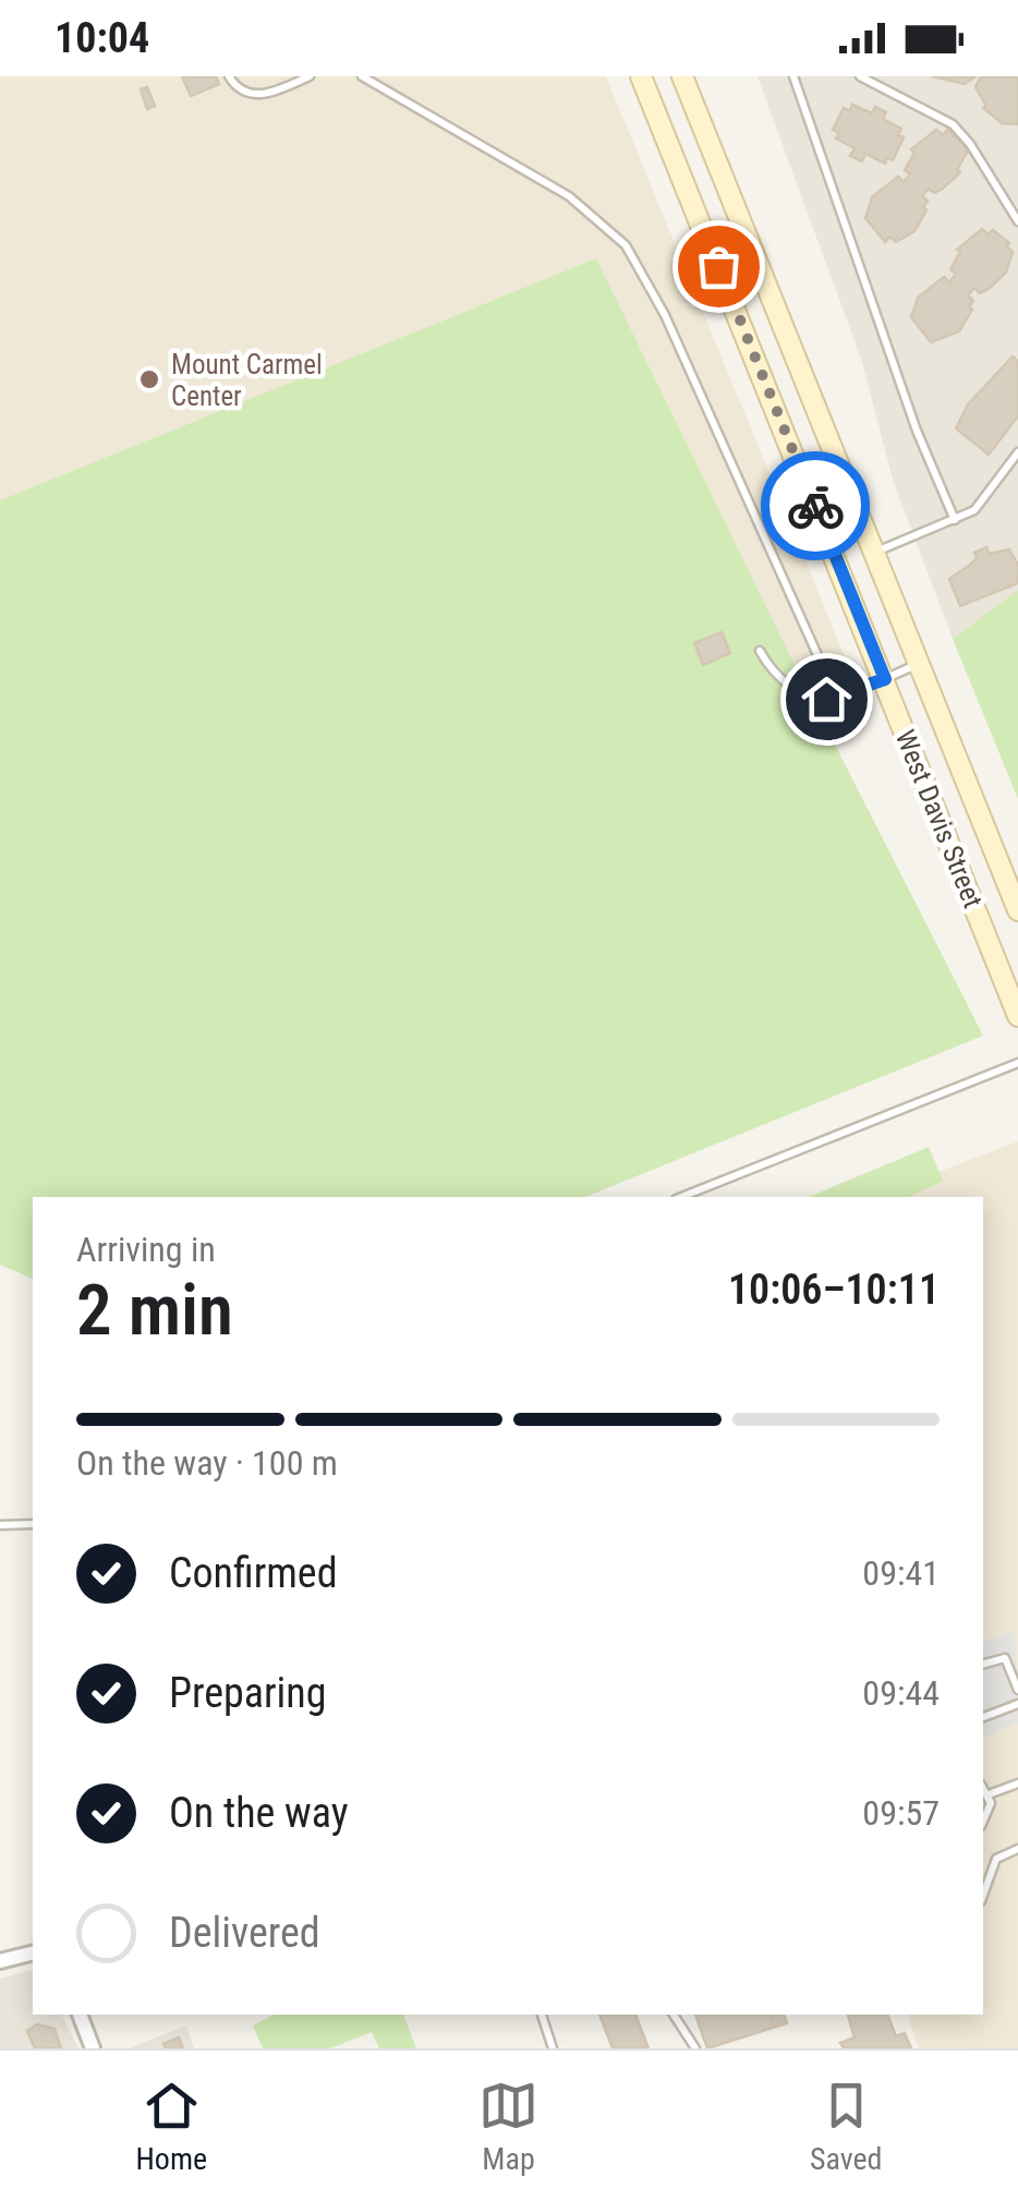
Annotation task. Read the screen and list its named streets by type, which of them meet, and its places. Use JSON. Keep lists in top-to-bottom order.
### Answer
{
  "streets": {
    "main road": ["West Davis Street"]
  },
  "places": ["Mount Carmel Center"],
  "page": {
    "status": "10:04",
    "heading": ["2 min", "Arriving in", "10:06–10:11"],
    "bar": "On the way · 100 m",
    "list": [
      ["Confirmed", "09:41"],
      ["Preparing", "09:44"],
      ["On the way", "09:57"],
      "Delivered"
    ],
    "tabs": ["Home", "Map", "Saved"]
  }
}
